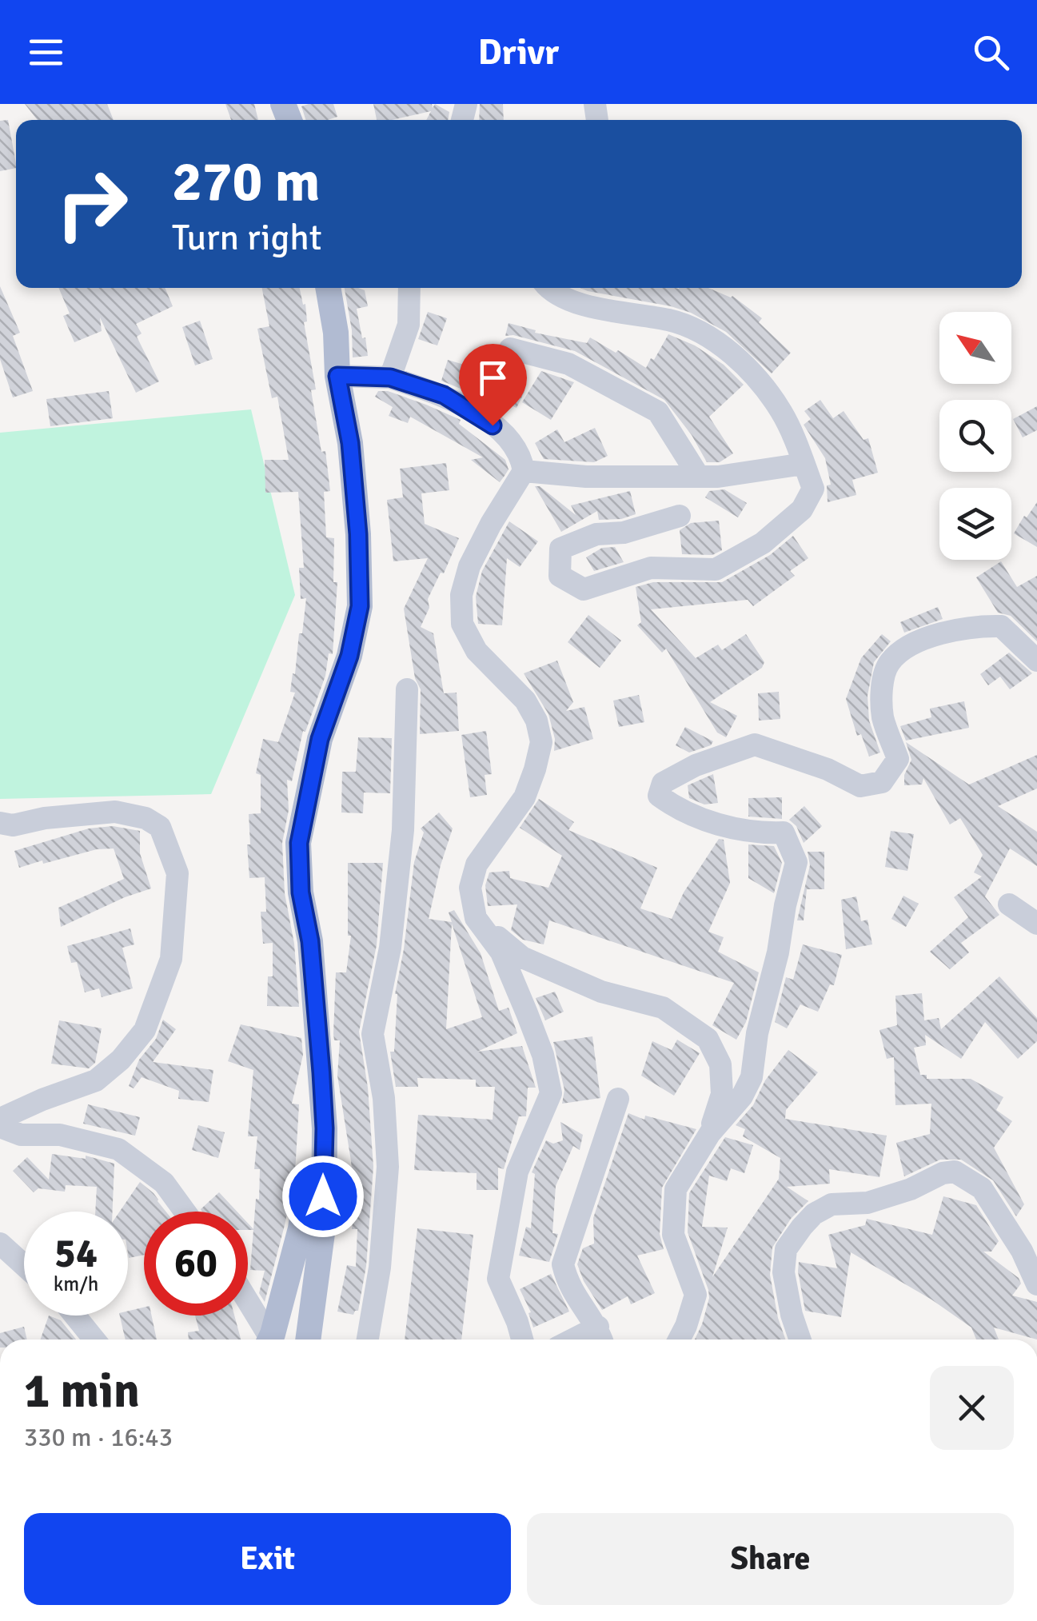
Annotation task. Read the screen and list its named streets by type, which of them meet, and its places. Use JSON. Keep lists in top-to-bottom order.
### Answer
{
  "north": "top left",
  "page": {
    "header": "Drivr",
    "turn": ["270 m", "Turn right"],
    "speed": "54 km/h",
    "limit": "60",
    "heading": ["1 min", "330 m · 16:43"],
    "buttons": ["Exit", "Share"]
  }
}
